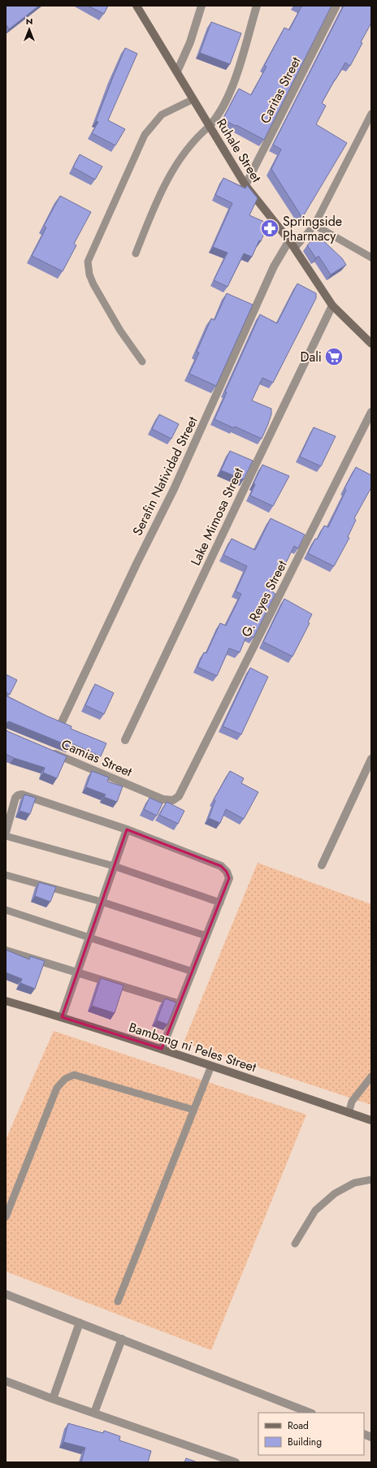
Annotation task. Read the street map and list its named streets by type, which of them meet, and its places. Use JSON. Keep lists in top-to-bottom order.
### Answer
{
  "streets": {
    "street": [
      "Caritas Street",
      "Ruhale Street",
      "Serafin Natividad Street",
      "Lake Mimosa Street",
      "G. Reyes Street",
      "Camias Street",
      "Bambang ni Peles Street"
    ]
  },
  "crossings": [
    ["Caritas Street", "Ruhale Street"],
    ["Ruhale Street", "Serafin Natividad Street"],
    ["Ruhale Street", "Lake Mimosa Street"],
    ["G. Reyes Street", "Camias Street"]
  ],
  "places": {
    "pharmacy": ["Springside Pharmacy"],
    "supermarket": ["Dali"]
  },
  "legend": ["Road", "Building"],
  "north": "top"
}
